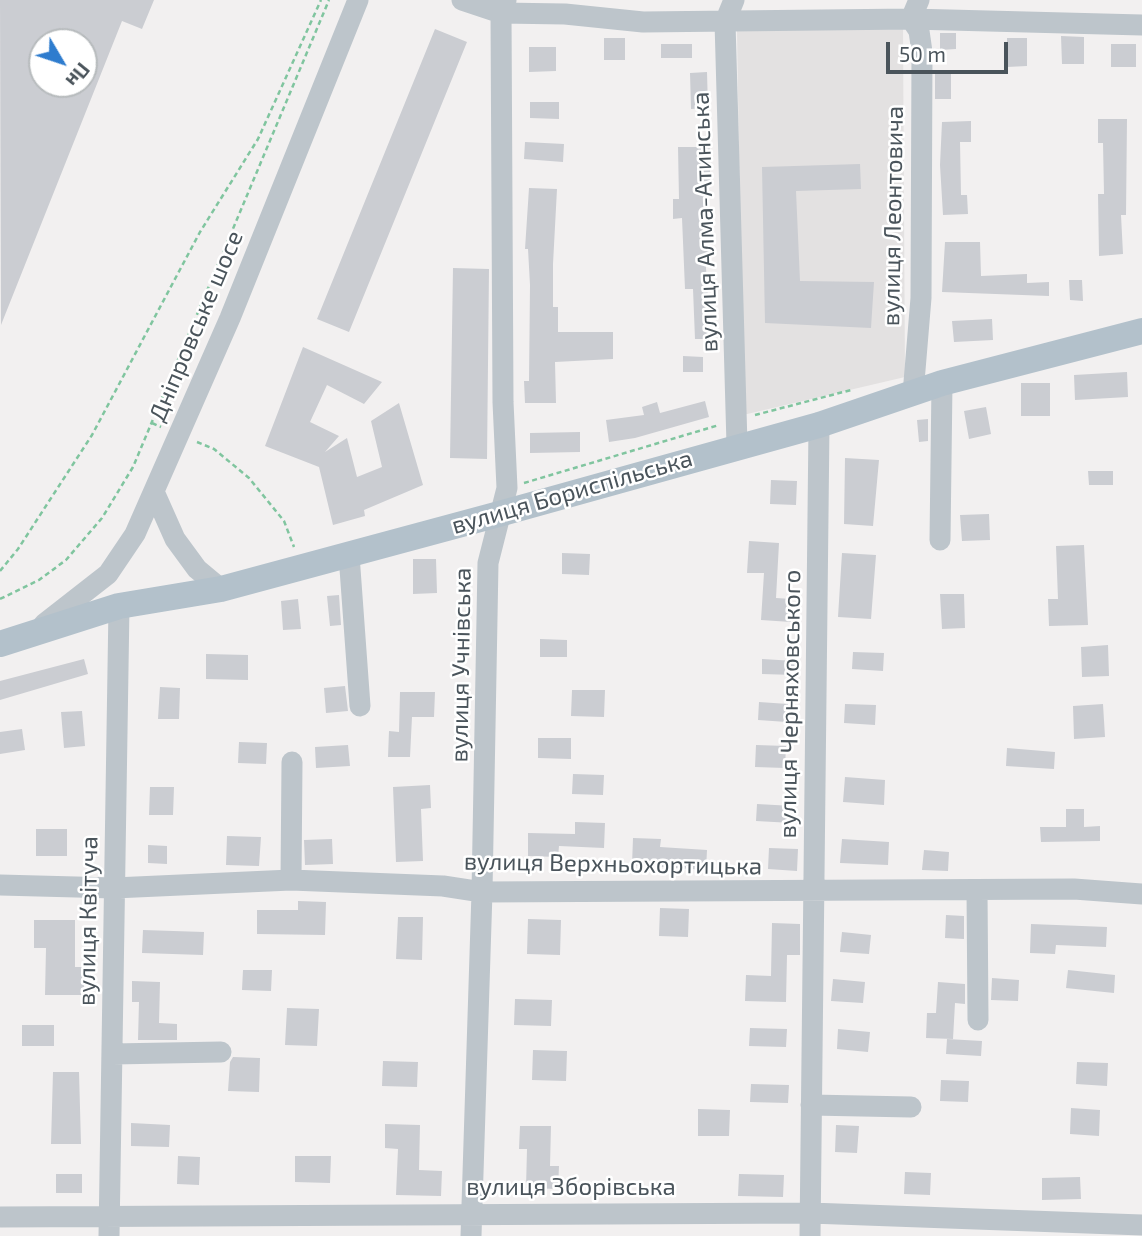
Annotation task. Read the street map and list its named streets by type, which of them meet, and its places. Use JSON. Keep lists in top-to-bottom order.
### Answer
{
  "streets": {
    "main road": ["вулиця Бориспільська"],
    "street": [
      "вулиця Леонтовича",
      "вулиця Алма-Атинська",
      "Дніпровське шосе",
      "вулиця Учнівська",
      "вулиця Черняховського",
      "вулиця Верхньохортицька",
      "вулиця Квітуча",
      "вулиця Зборівська"
    ]
  },
  "crossings": [
    ["вулиця Леонтовича", "вулиця Бориспільська"],
    ["вулиця Алма-Атинська", "вулиця Бориспільська"],
    ["Дніпровське шосе", "вулиця Бориспільська"],
    ["вулиця Бориспільська", "вулиця Учнівська"],
    ["вулиця Бориспільська", "вулиця Черняховського"],
    ["вулиця Бориспільська", "вулиця Квітуча"],
    ["вулиця Учнівська", "вулиця Верхньохортицька"],
    ["вулиця Учнівська", "вулиця Зборівська"],
    ["вулиця Черняховського", "вулиця Верхньохортицька"],
    ["вулиця Черняховського", "вулиця Зборівська"],
    ["вулиця Верхньохортицька", "вулиця Квітуча"],
    ["вулиця Квітуча", "вулиця Зборівська"]
  ],
  "scale_bar": "50 m",
  "north": "bottom right"
}
